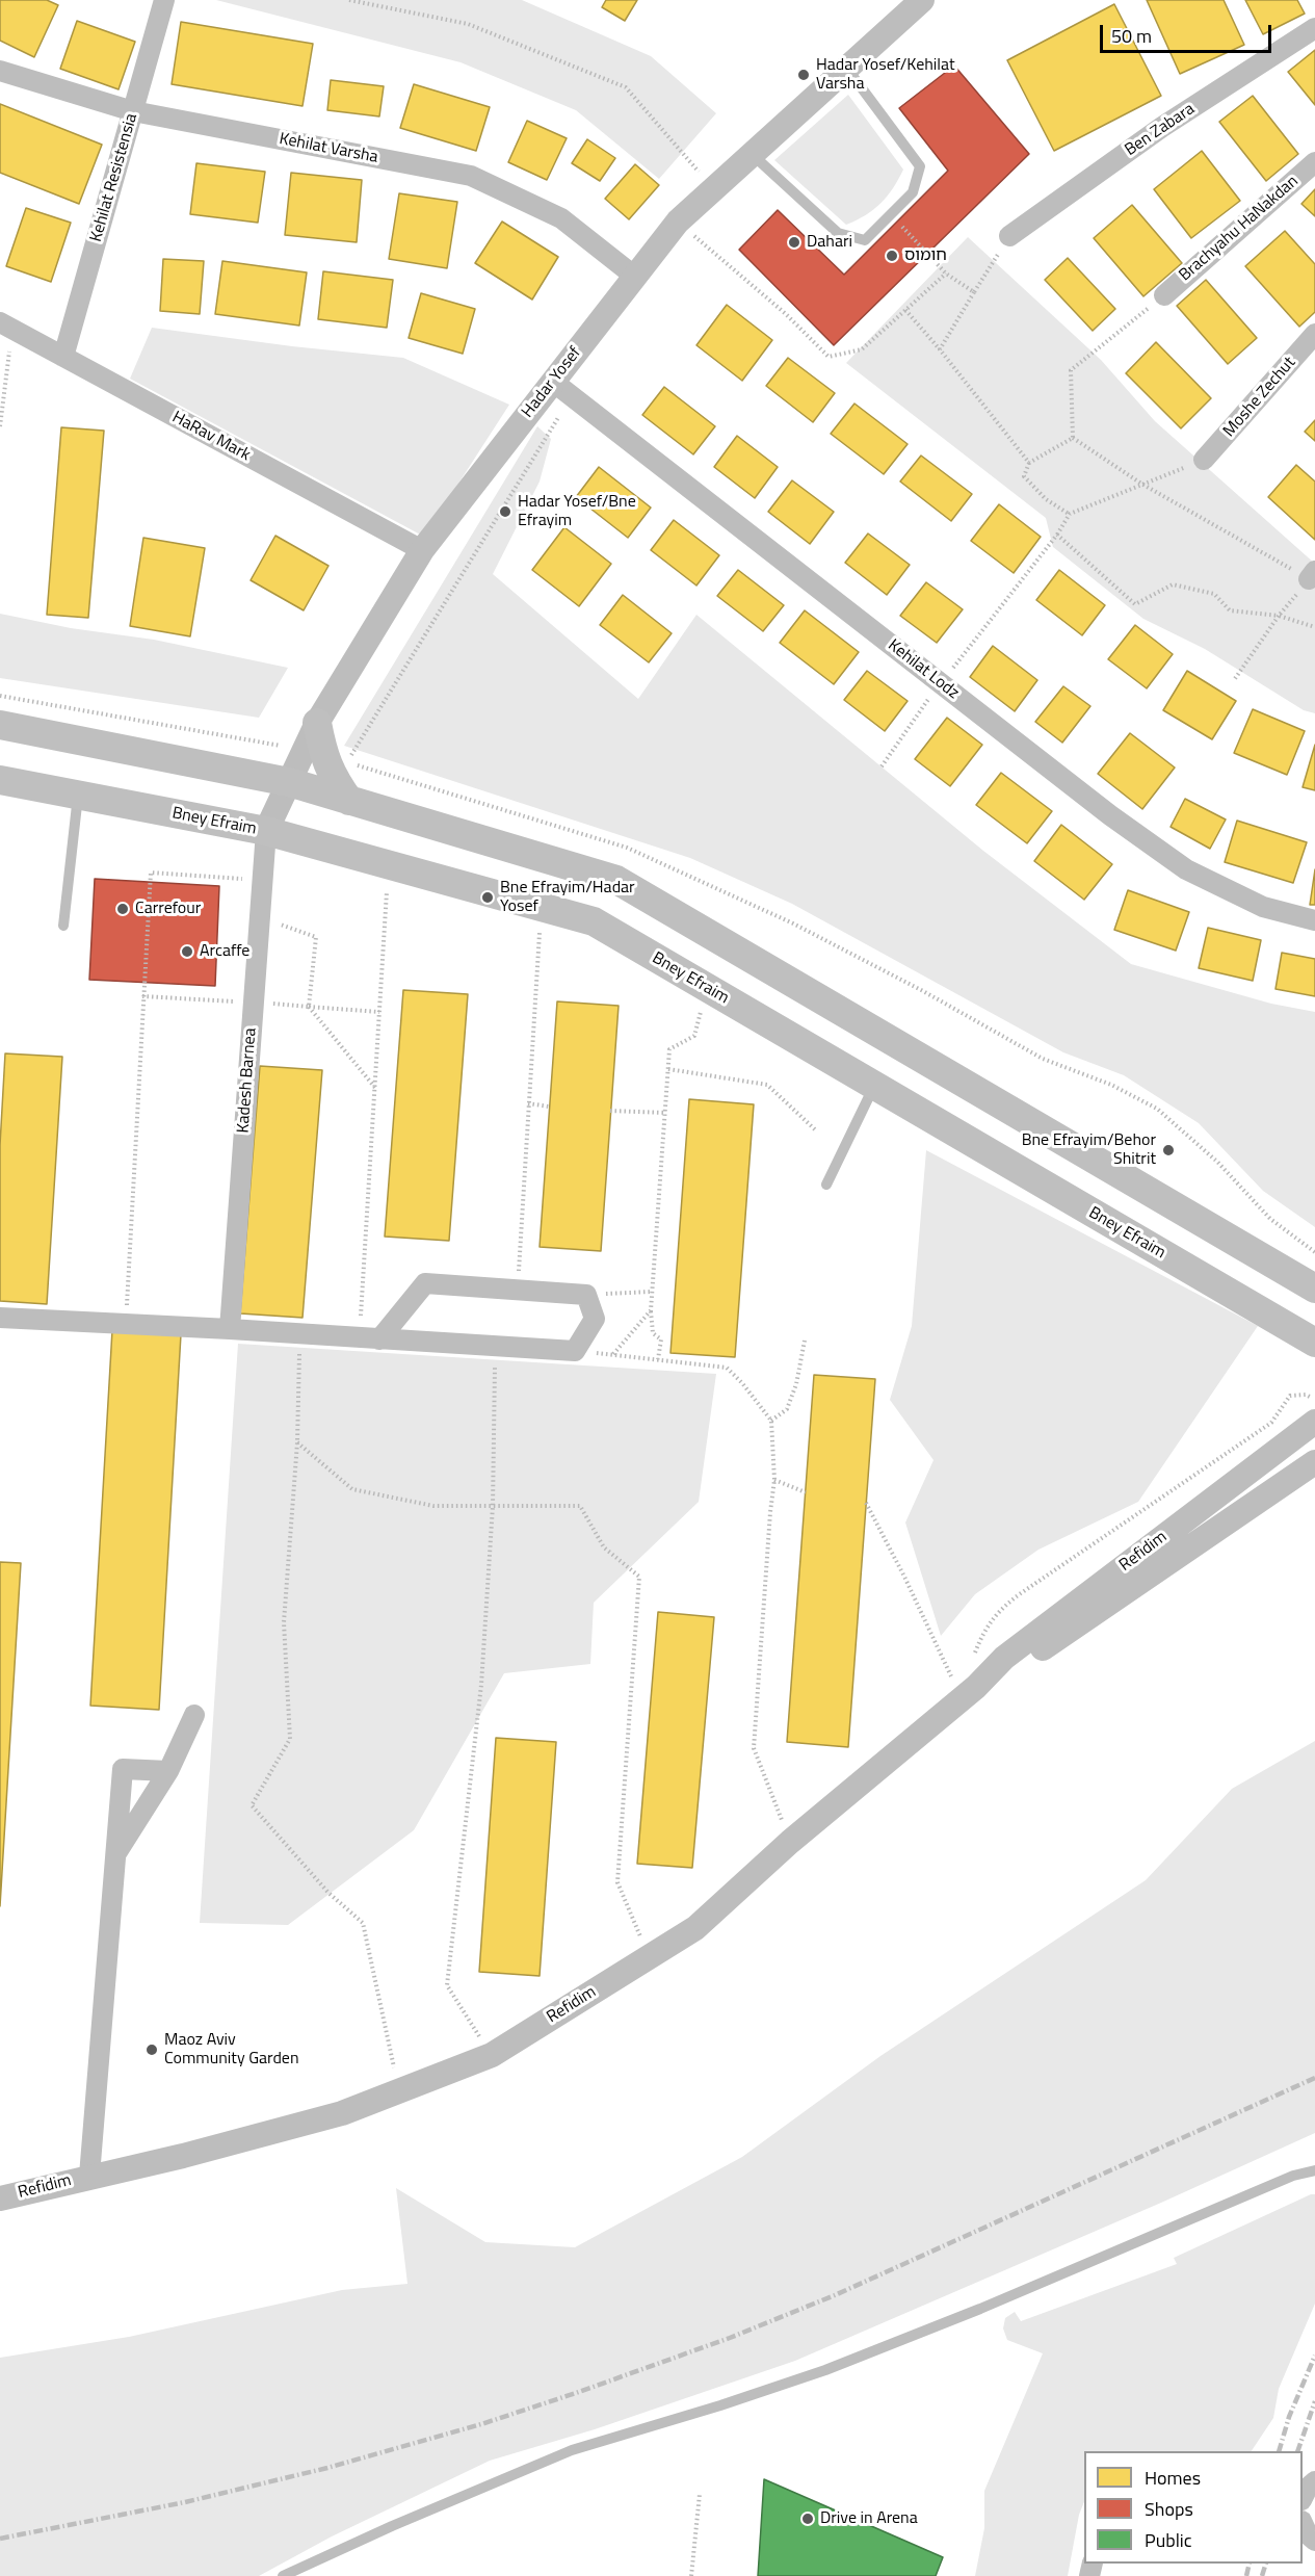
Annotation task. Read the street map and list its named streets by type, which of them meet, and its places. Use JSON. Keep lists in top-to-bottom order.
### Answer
{
  "streets": {
    "main road": ["Bney Efraim"],
    "street": [
      "Ben Zabara",
      "Kehilat Varsha",
      "Kehilat Resistensia",
      "Brachyahu HaNakdan",
      "Hadar Yosef",
      "Moshe Zechut",
      "HaRav Mark",
      "Kehilat Lodz",
      "Kadesh Barnea",
      "Refidim"
    ]
  },
  "crossings": [
    ["Kehilat Varsha", "Kehilat Resistensia"],
    ["Kehilat Varsha", "Hadar Yosef"],
    ["Kehilat Resistensia", "HaRav Mark"],
    ["Hadar Yosef", "HaRav Mark"],
    ["Hadar Yosef", "Kehilat Lodz"],
    ["Hadar Yosef", "Bney Efraim"],
    ["Hadar Yosef", "Kadesh Barnea"],
    ["Bney Efraim", "Kadesh Barnea"]
  ],
  "places": [
    "Hadar Yosef/Kehilat Varsha",
    "Dahari",
    "חומוס",
    "Hadar Yosef/Bne Efrayim",
    "Bne Efrayim/Hadar Yosef",
    "Carrefour",
    "Arcaffe",
    "Bne Efrayim/Behor Shitrit",
    "Maoz Aviv Community Garden",
    "Drive in Arena"
  ],
  "legend": ["Homes", "Shops", "Public"],
  "scale_bar": "50 m"
}
